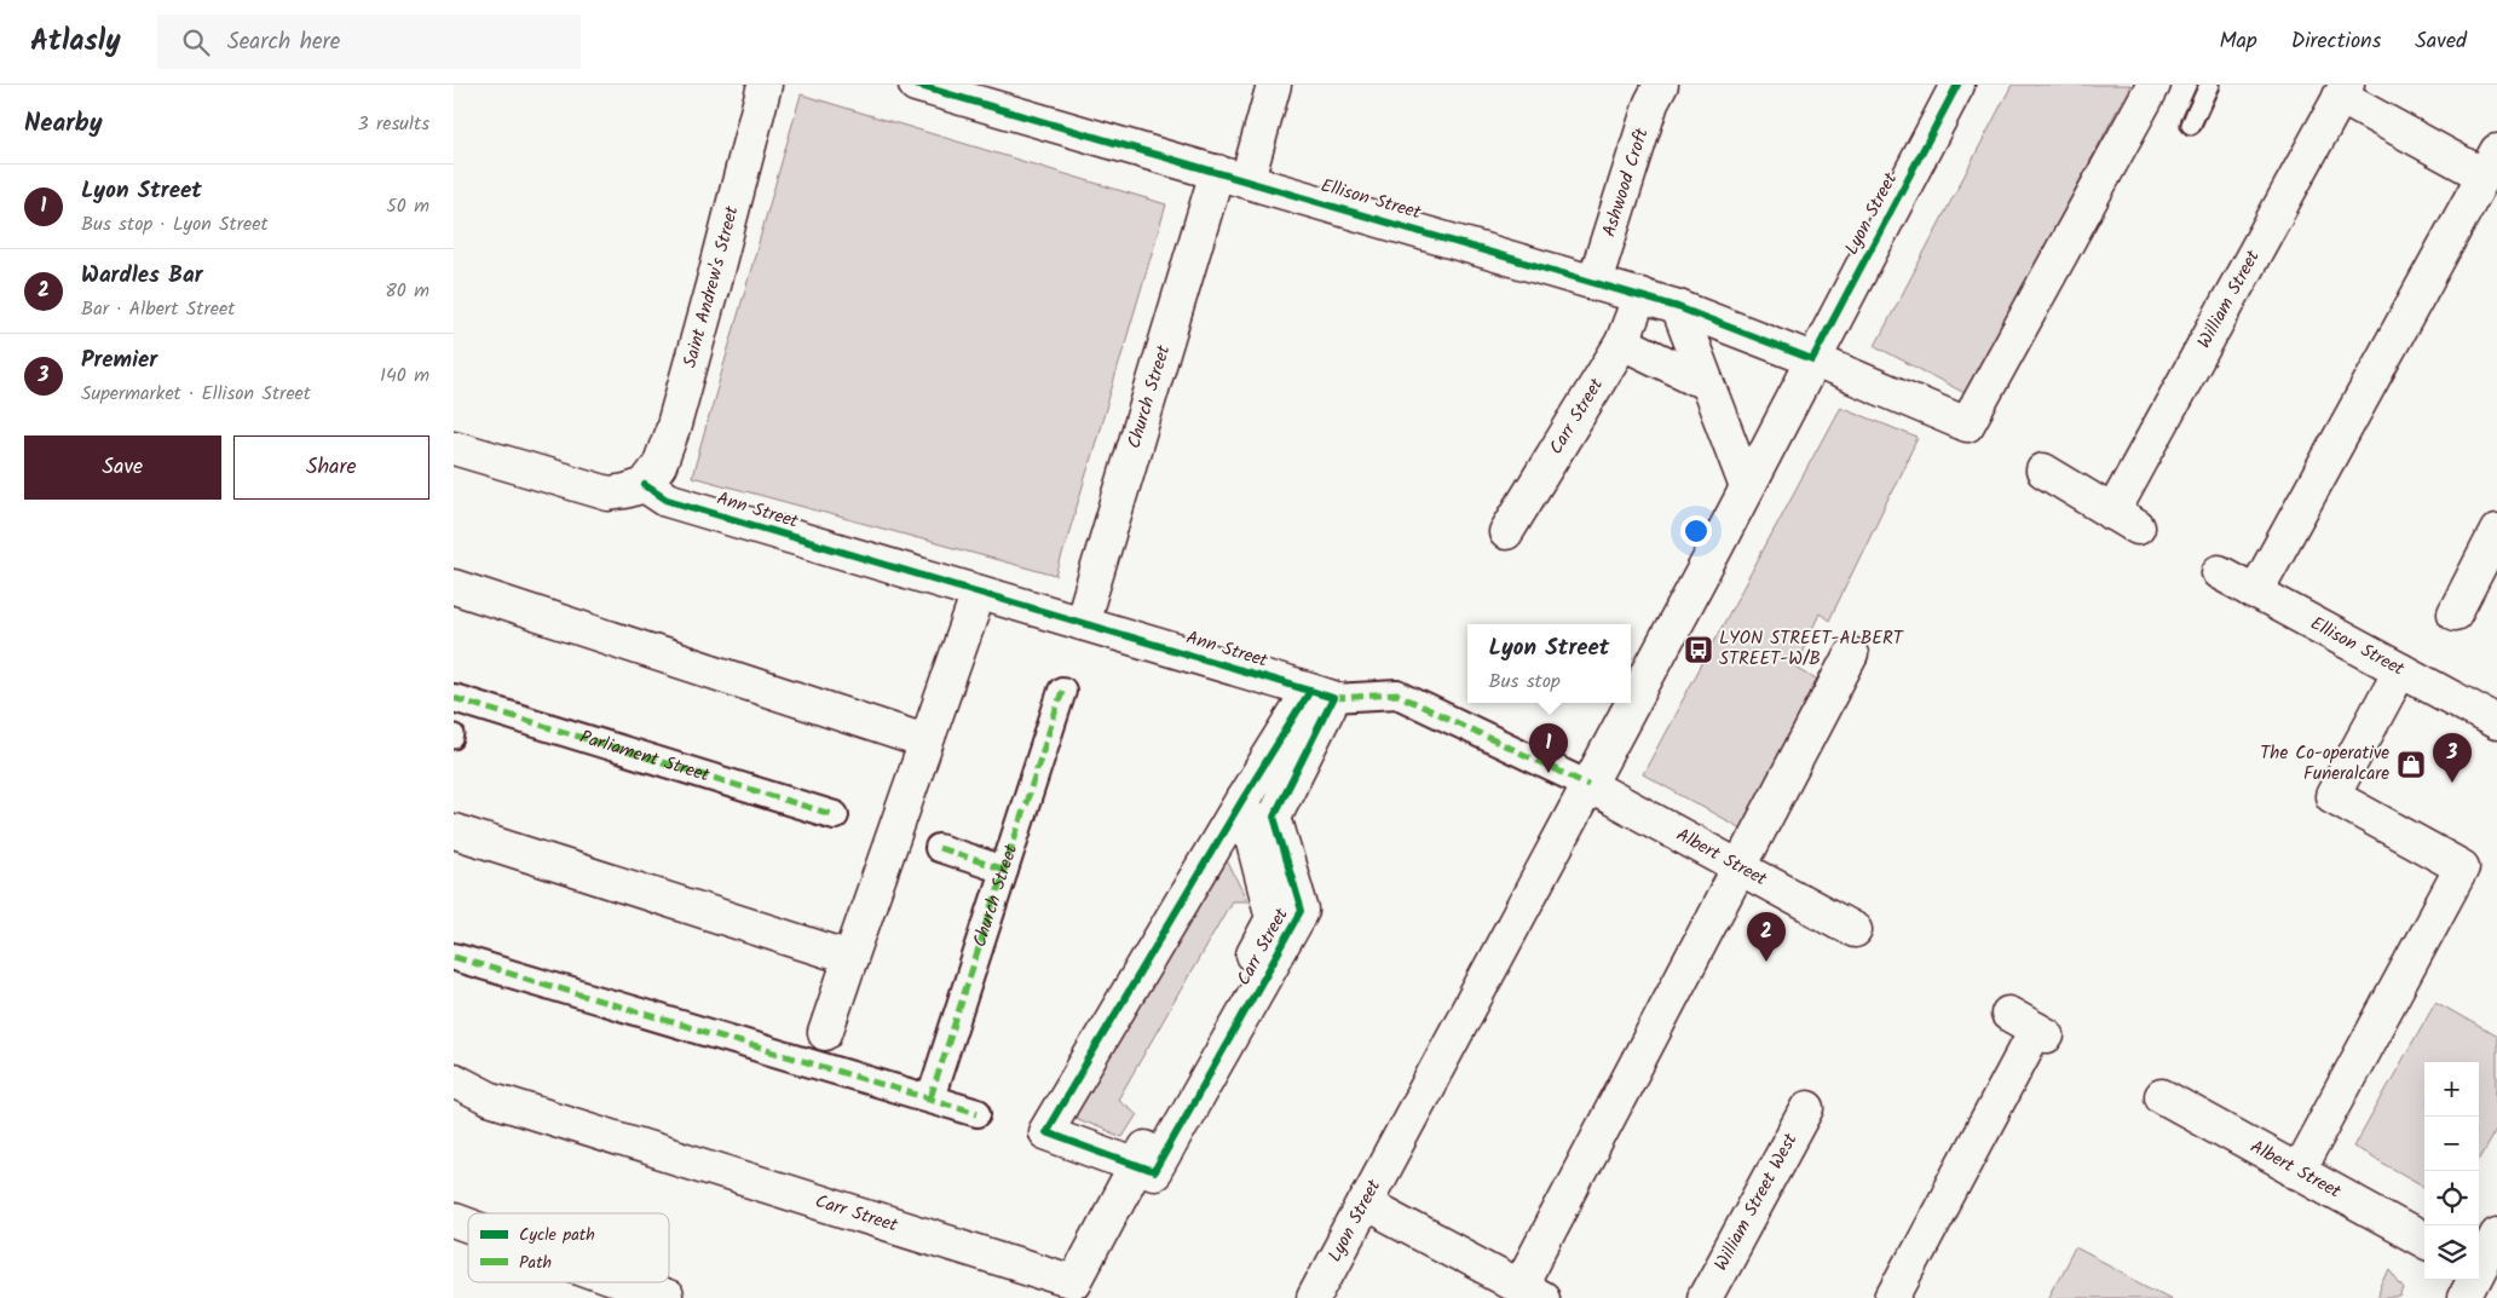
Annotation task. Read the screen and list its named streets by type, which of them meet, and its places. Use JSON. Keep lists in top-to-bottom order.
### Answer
{
  "streets": {
    "street": [
      "Ashwood Croft",
      "Ellison Street",
      "Lyon Street",
      "Saint Andrew's Street",
      "William Street",
      "Church Street",
      "Carr Street",
      "Ann Street",
      "Parliament Street",
      "Albert Street",
      "William Street West"
    ]
  },
  "crossings": [
    ["Ashwood Croft", "Ellison Street"],
    ["Ellison Street", "Lyon Street"],
    ["Ellison Street", "Church Street"],
    ["Ellison Street", "Carr Street"],
    ["Lyon Street", "Albert Street"],
    ["Saint Andrew's Street", "Ann Street"],
    ["Church Street", "Ann Street"],
    ["Carr Street", "Ann Street"]
  ],
  "places": {
    "bus stop": ["LYON STREET-ALBERT STREET-W/B"],
    "shop": ["The Co-operative Funeralcare"]
  },
  "legend": ["Cycle path", "Path"],
  "page": {
    "header": "Atlasly",
    "search": "Search here",
    "nav": ["Map", "Directions", "Saved"],
    "heading": ["Nearby", "3 results"],
    "list": [
      {
        "mark": "1",
        "name": "Lyon Street",
        "note": "Bus stop · Lyon Street",
        "value": "50 m"
      },
      {
        "mark": "2",
        "name": "Wardles Bar",
        "note": "Bar · Albert Street",
        "value": "80 m"
      },
      {
        "mark": "3",
        "name": "Premier",
        "note": "Supermarket · Ellison Street",
        "value": "140 m"
      }
    ],
    "buttons": ["Save", "Share"],
    "popup": ["Lyon Street", "Bus stop"],
    "pins": ["1", "3", "2"],
    "map_buttons": ["+", "−"]
  }
}
